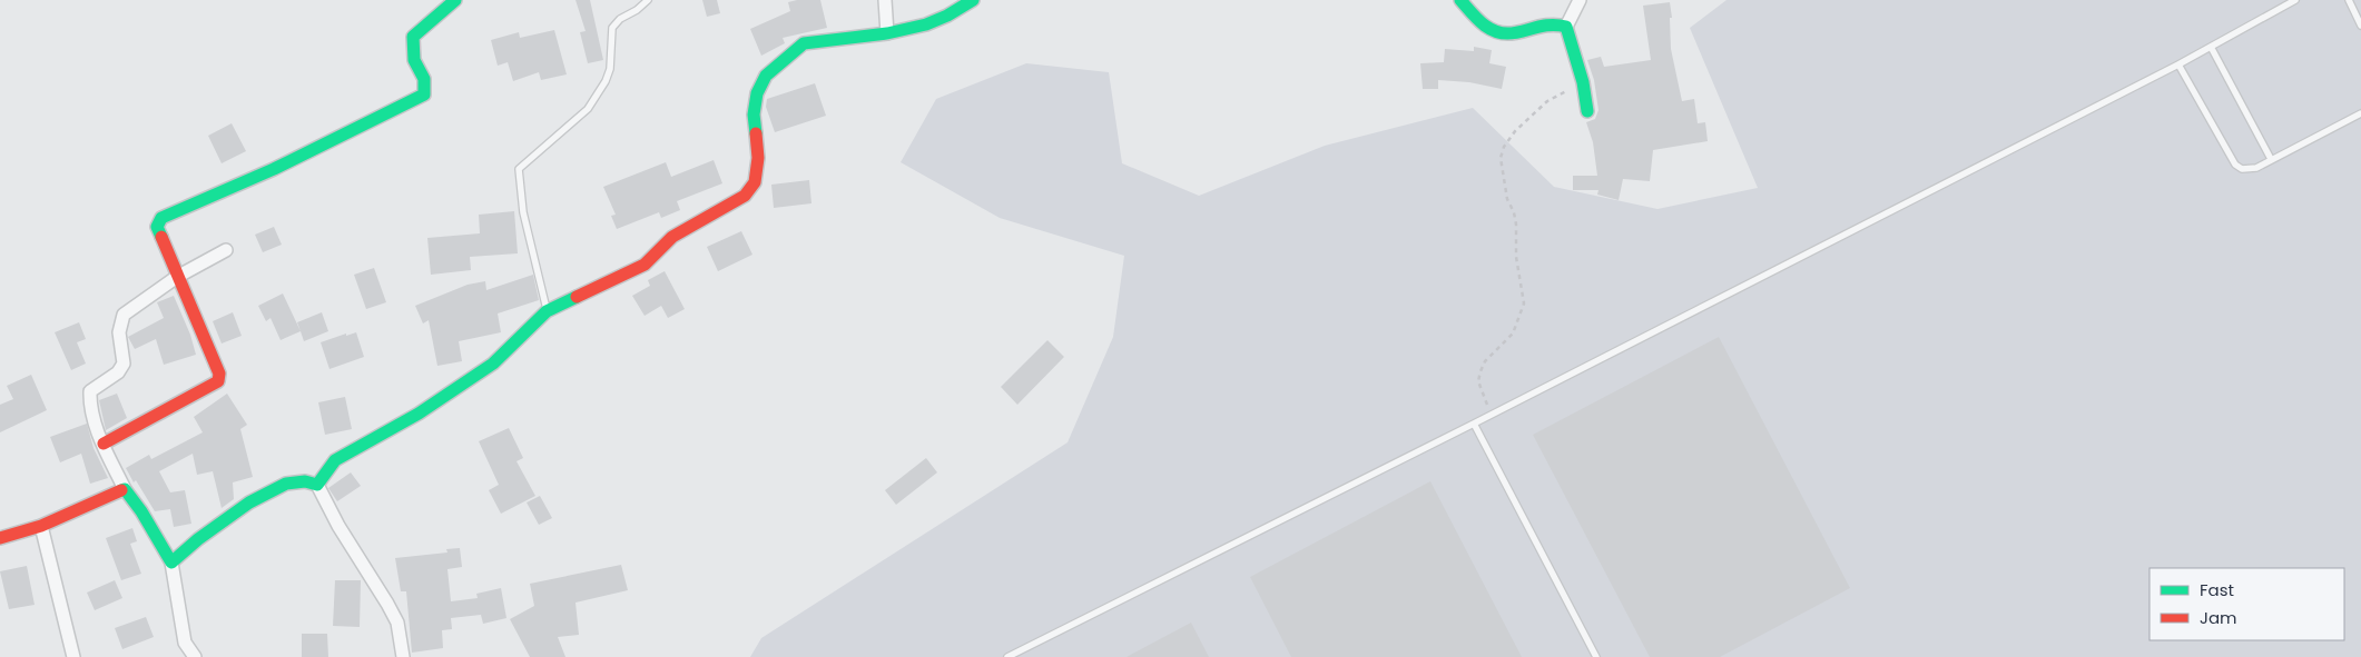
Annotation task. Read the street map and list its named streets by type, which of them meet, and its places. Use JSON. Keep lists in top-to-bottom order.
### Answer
{
  "legend": ["Fast", "Jam"]
}
